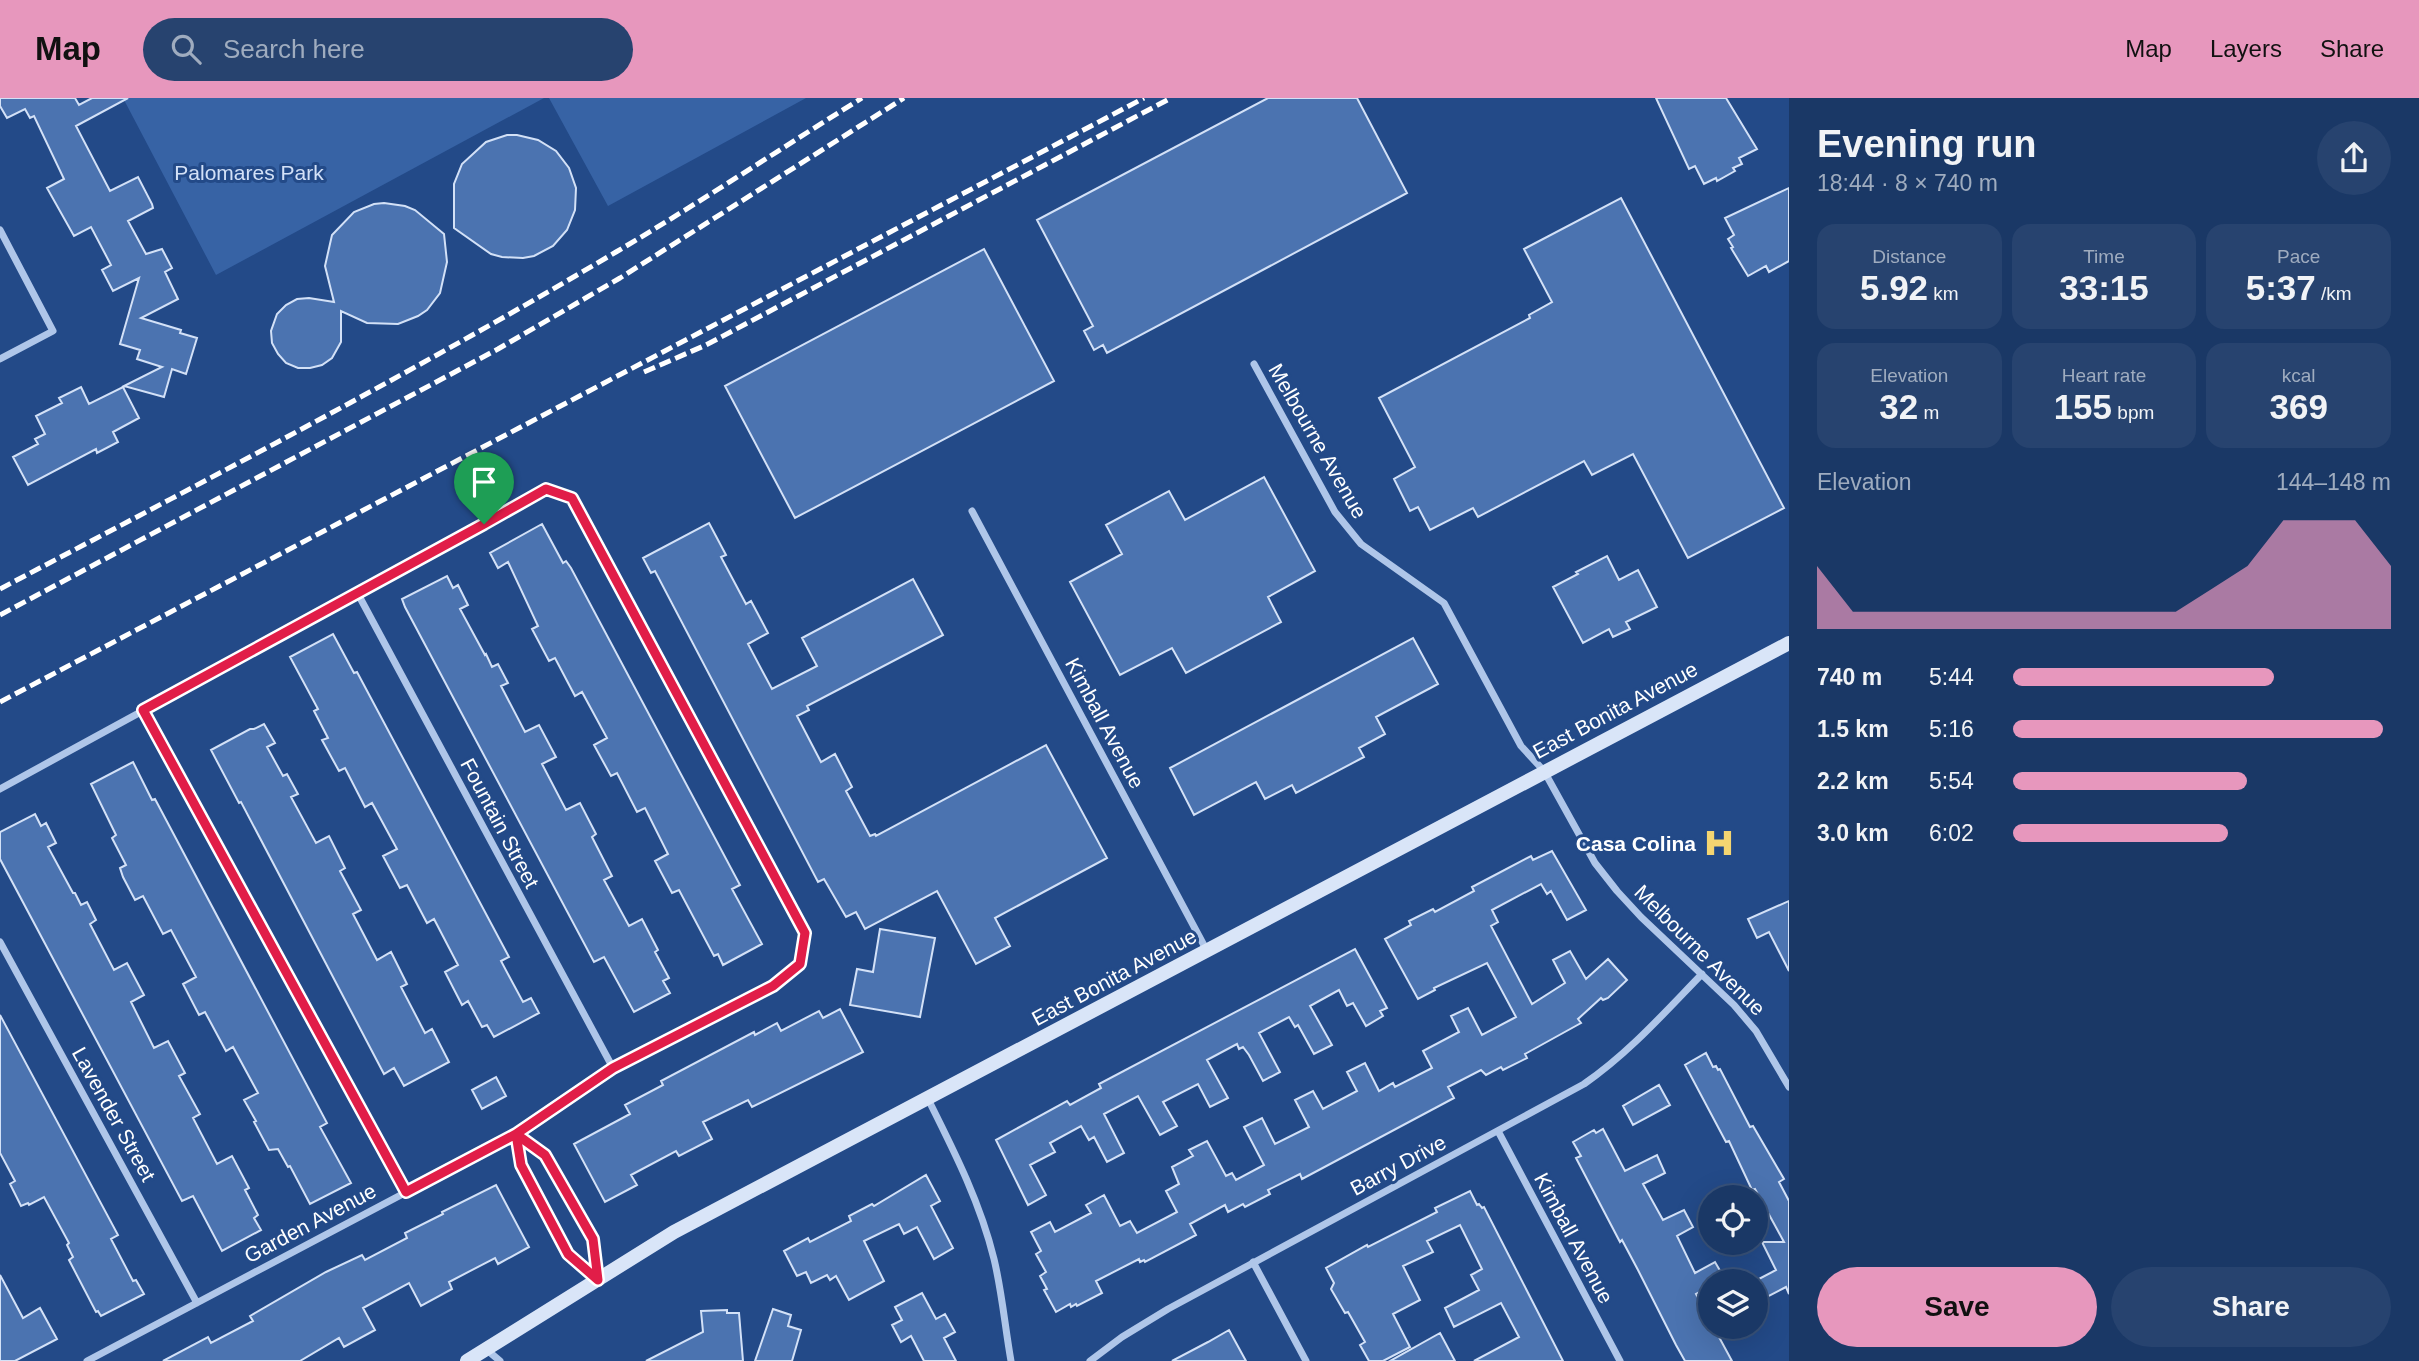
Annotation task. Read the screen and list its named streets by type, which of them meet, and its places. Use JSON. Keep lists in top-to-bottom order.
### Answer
{
  "streets": {
    "main road": ["East Bonita Avenue"],
    "street": [
      "Melbourne Avenue",
      "Kimball Avenue",
      "Fountain Street",
      "Lavender Street",
      "Barry Drive",
      "Garden Avenue"
    ]
  },
  "crossings": [
    ["Melbourne Avenue", "East Bonita Avenue"],
    ["Melbourne Avenue", "Barry Drive"],
    ["East Bonita Avenue", "Kimball Avenue"],
    ["Kimball Avenue", "Barry Drive"],
    ["Fountain Street", "Garden Avenue"],
    ["Lavender Street", "Garden Avenue"]
  ],
  "parks": ["Palomares Park"],
  "places": {
    "hospital": ["Casa Colina"]
  },
  "page": {
    "header": "Map",
    "search": "Search here",
    "nav": ["Map", "Layers", "Share"],
    "heading": ["Evening run", "18:44 · 8 × 740 m"],
    "stats": [
      ["Distance", "5.92 km"],
      ["Time", "33:15"],
      ["Pace", "5:37 /km"],
      ["Elevation", "32 m"],
      ["Heart rate", "155 bpm"],
      ["kcal", "369"]
    ],
    "chart": ["Elevation", "144–148 m"],
    "list": [
      {
        "name": "740 m",
        "note": "5:44"
      },
      {
        "name": "1.5 km",
        "note": "5:16"
      },
      {
        "name": "2.2 km",
        "note": "5:54"
      },
      {
        "name": "3.0 km",
        "note": "6:02"
      }
    ],
    "buttons": ["Save", "Share"]
  }
}
